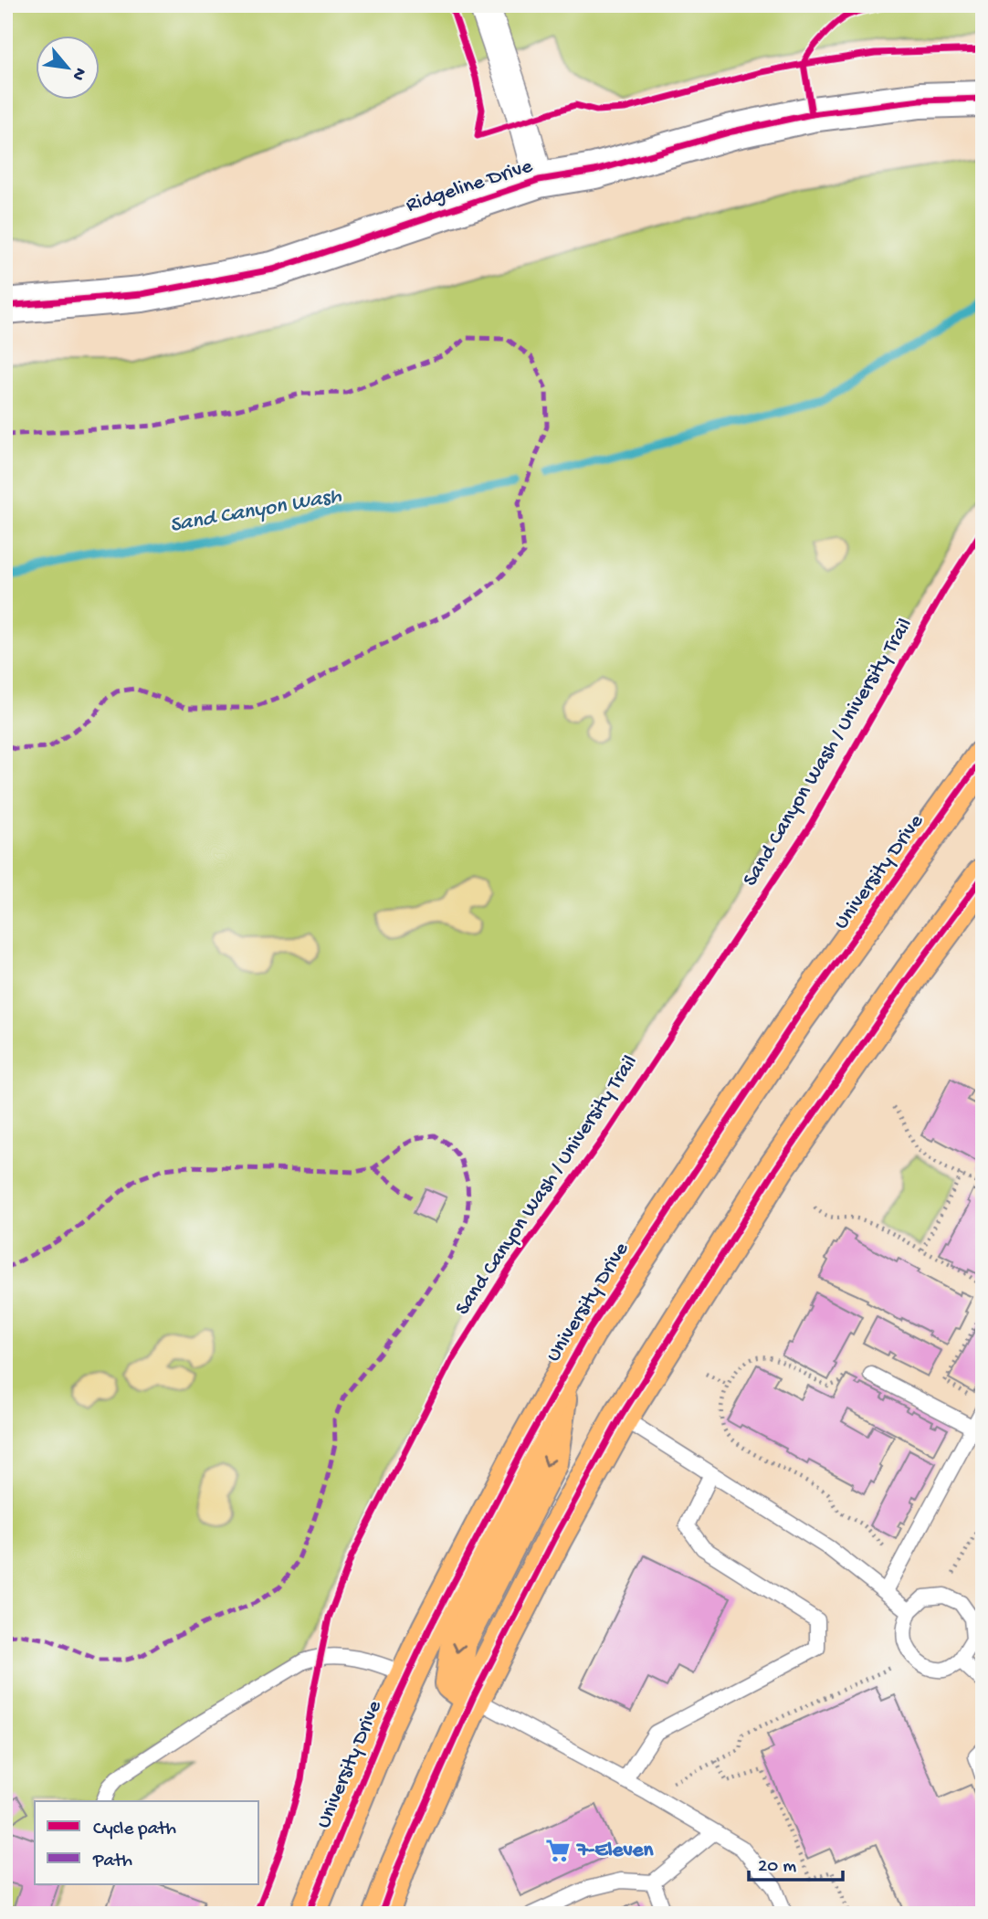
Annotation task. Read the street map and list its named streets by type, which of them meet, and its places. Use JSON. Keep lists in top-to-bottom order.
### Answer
{
  "streets": {
    "main road": ["University Drive"],
    "street": ["Ridgeline Drive"],
    "cycle path": ["Sand Canyon Wash / University Trail"]
  },
  "water": ["Sand Canyon Wash"],
  "places": {
    "supermarket": ["7-Eleven"]
  },
  "legend": ["Cycle path", "Path"],
  "scale_bar": "20 m",
  "north": "bottom right"
}
